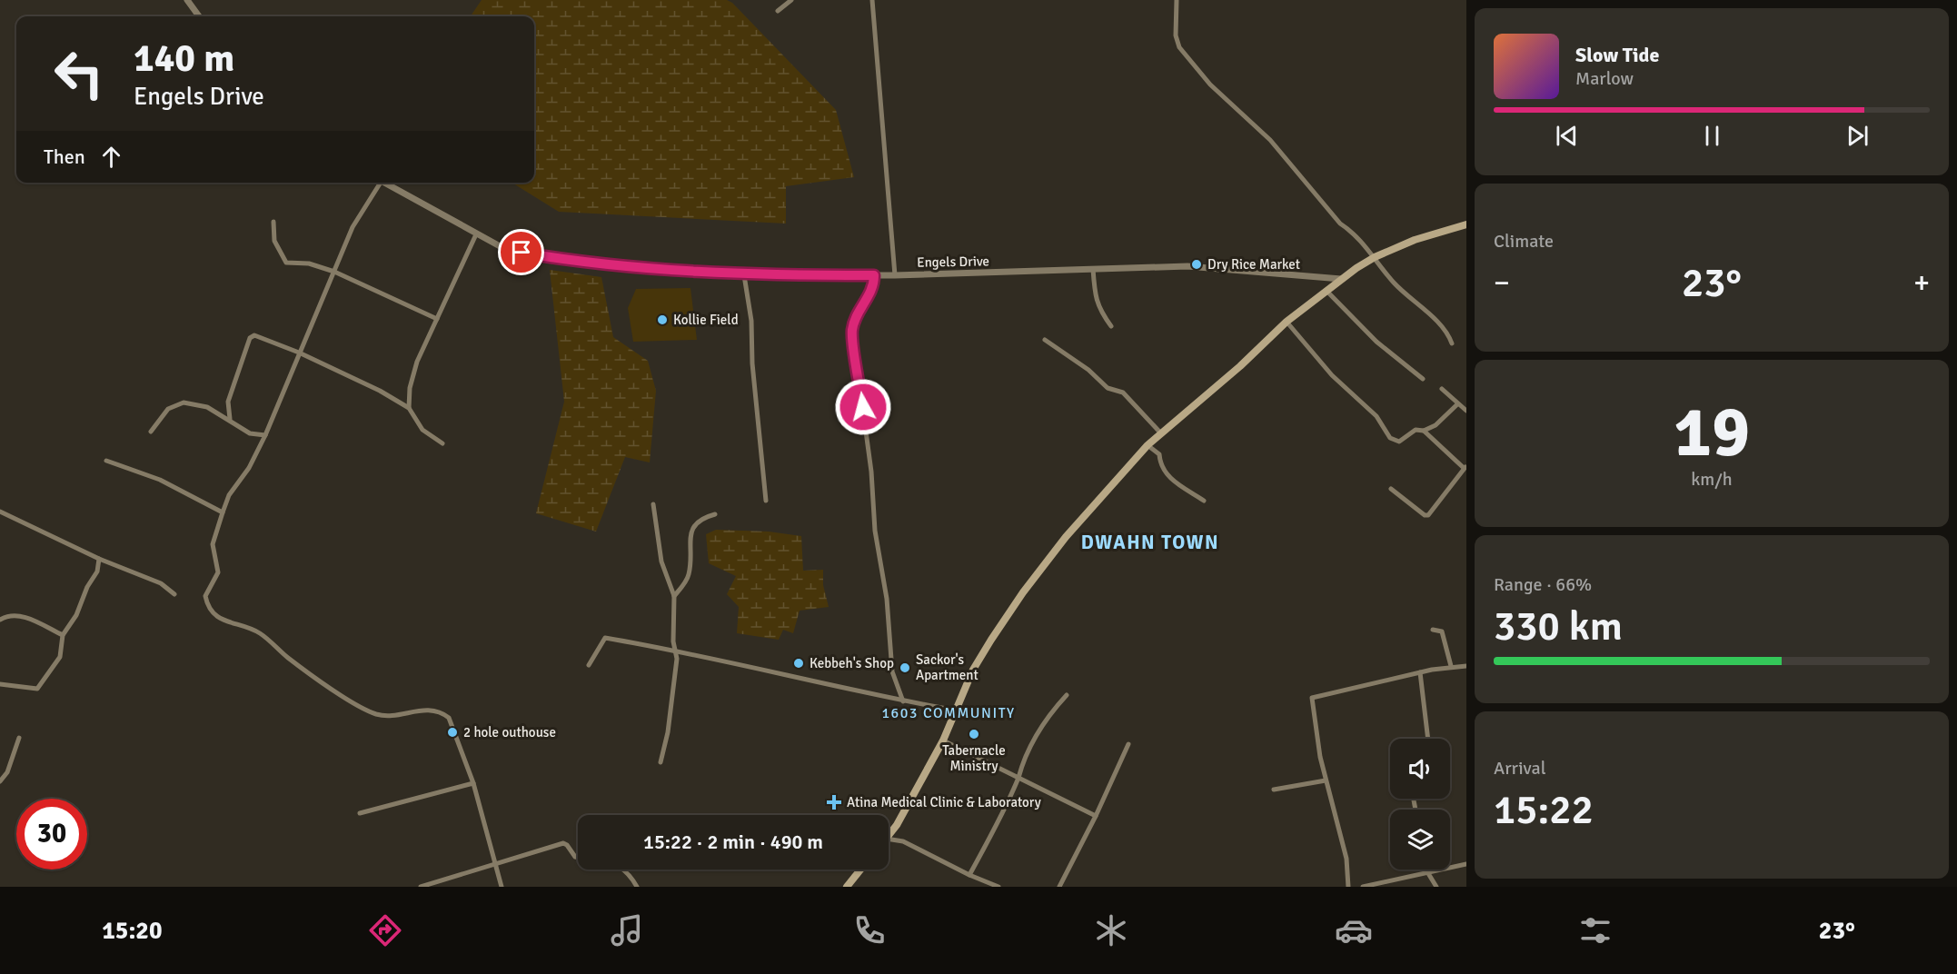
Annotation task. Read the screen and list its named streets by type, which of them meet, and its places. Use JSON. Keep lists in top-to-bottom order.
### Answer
{
  "streets": {
    "street": ["Engels Drive"]
  },
  "districts": ["DWAHN TOWN", "1603 COMMUNITY"],
  "places": {
    "other": [
      "Dry Rice Market",
      "Kollie Field",
      "Kebbeh's Shop",
      "Sackor's Apartment",
      "2 hole outhouse",
      "Tabernacle Ministry"
    ],
    "health": ["Atina Medical Clinic & Laboratory"]
  },
  "page": {
    "turn": ["140 m", "Engels Drive"],
    "song": ["Slow Tide", "Marlow"],
    "then": "Then",
    "tile": [
      "Climate",
      ["19", "km/h"],
      ["Range · 66%", "330 km"],
      ["Arrival", "15:22"]
    ],
    "heat": ["−", "23°", "+"],
    "limit": "30",
    "trip": "15:22 · 2 min · 490 m",
    "tabs": ["15:20", "23°"]
  }
}
